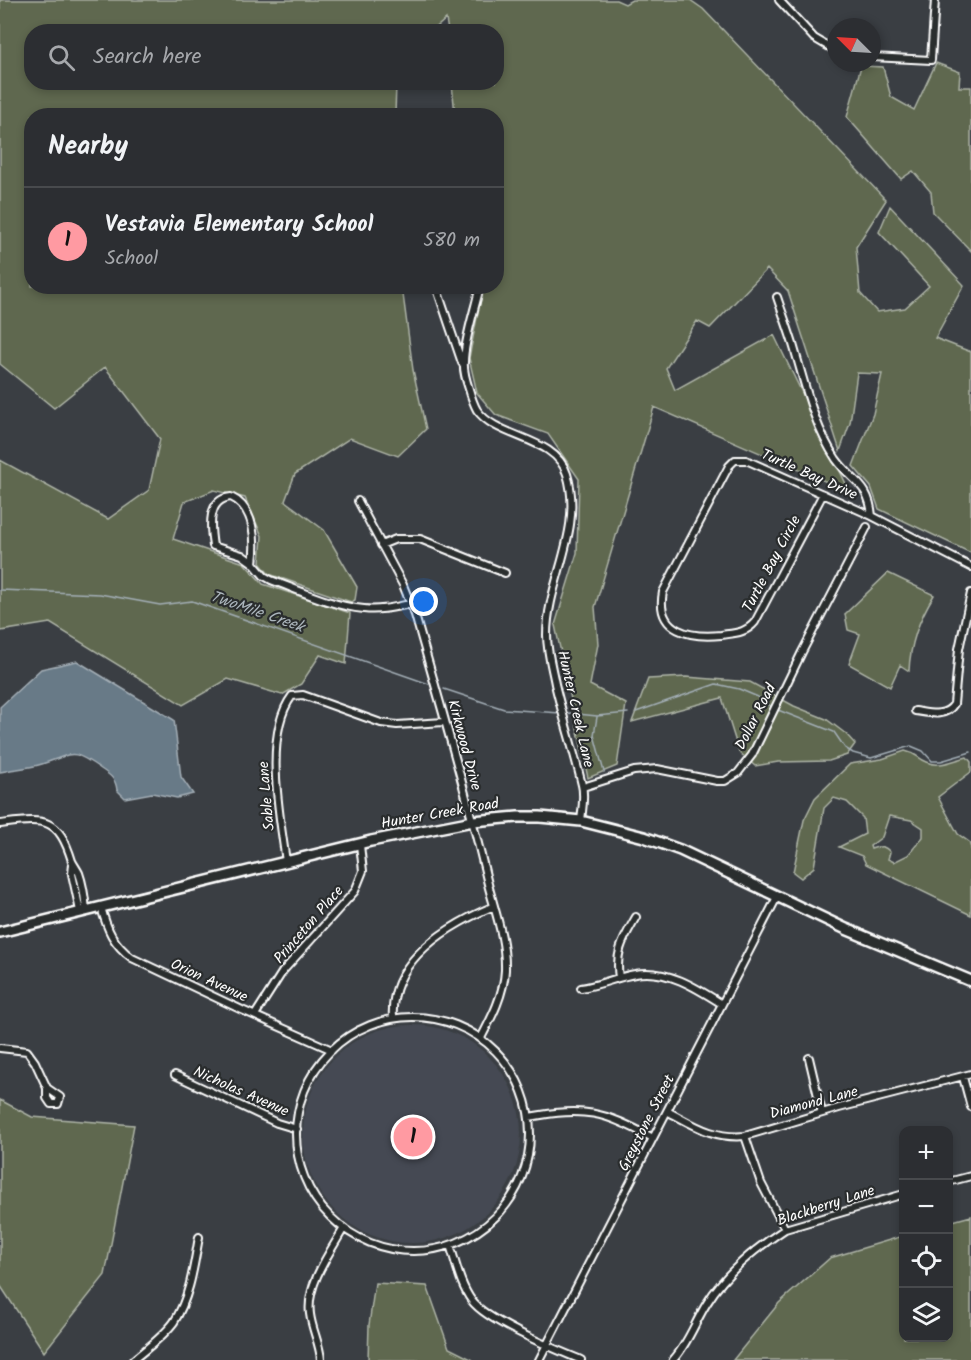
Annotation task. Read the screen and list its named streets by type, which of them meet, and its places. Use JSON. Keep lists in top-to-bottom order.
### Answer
{
  "streets": {
    "main road": ["Hunter Creek Road"],
    "street": [
      "Turtle Bay Drive",
      "Turtle Bay Circle",
      "Hunter Creek Lane",
      "Dollar Road",
      "Kirkwood Drive",
      "Sable Lane",
      "Princeton Place",
      "Orion Avenue",
      "Nicholas Avenue",
      "Diamond Lane",
      "Greystone Street",
      "Blackberry Lane"
    ]
  },
  "crossings": [
    ["Turtle Bay Drive", "Turtle Bay Circle"],
    ["Hunter Creek Lane", "Dollar Road"],
    ["Kirkwood Drive", "Sable Lane"],
    ["Kirkwood Drive", "Hunter Creek Road"],
    ["Sable Lane", "Hunter Creek Road"],
    ["Hunter Creek Road", "Princeton Place"],
    ["Hunter Creek Road", "Orion Avenue"],
    ["Hunter Creek Road", "Greystone Street"],
    ["Princeton Place", "Orion Avenue"],
    ["Diamond Lane", "Greystone Street"]
  ],
  "water": ["TwoMile Creek"],
  "north": "top left",
  "page": {
    "search": "Search here",
    "heading": "Nearby",
    "list": [
      {
        "mark": "1",
        "name": "Vestavia Elementary School",
        "note": "School",
        "value": "580 m"
      }
    ],
    "pins": "1",
    "map_buttons": ["+", "−"]
  }
}
